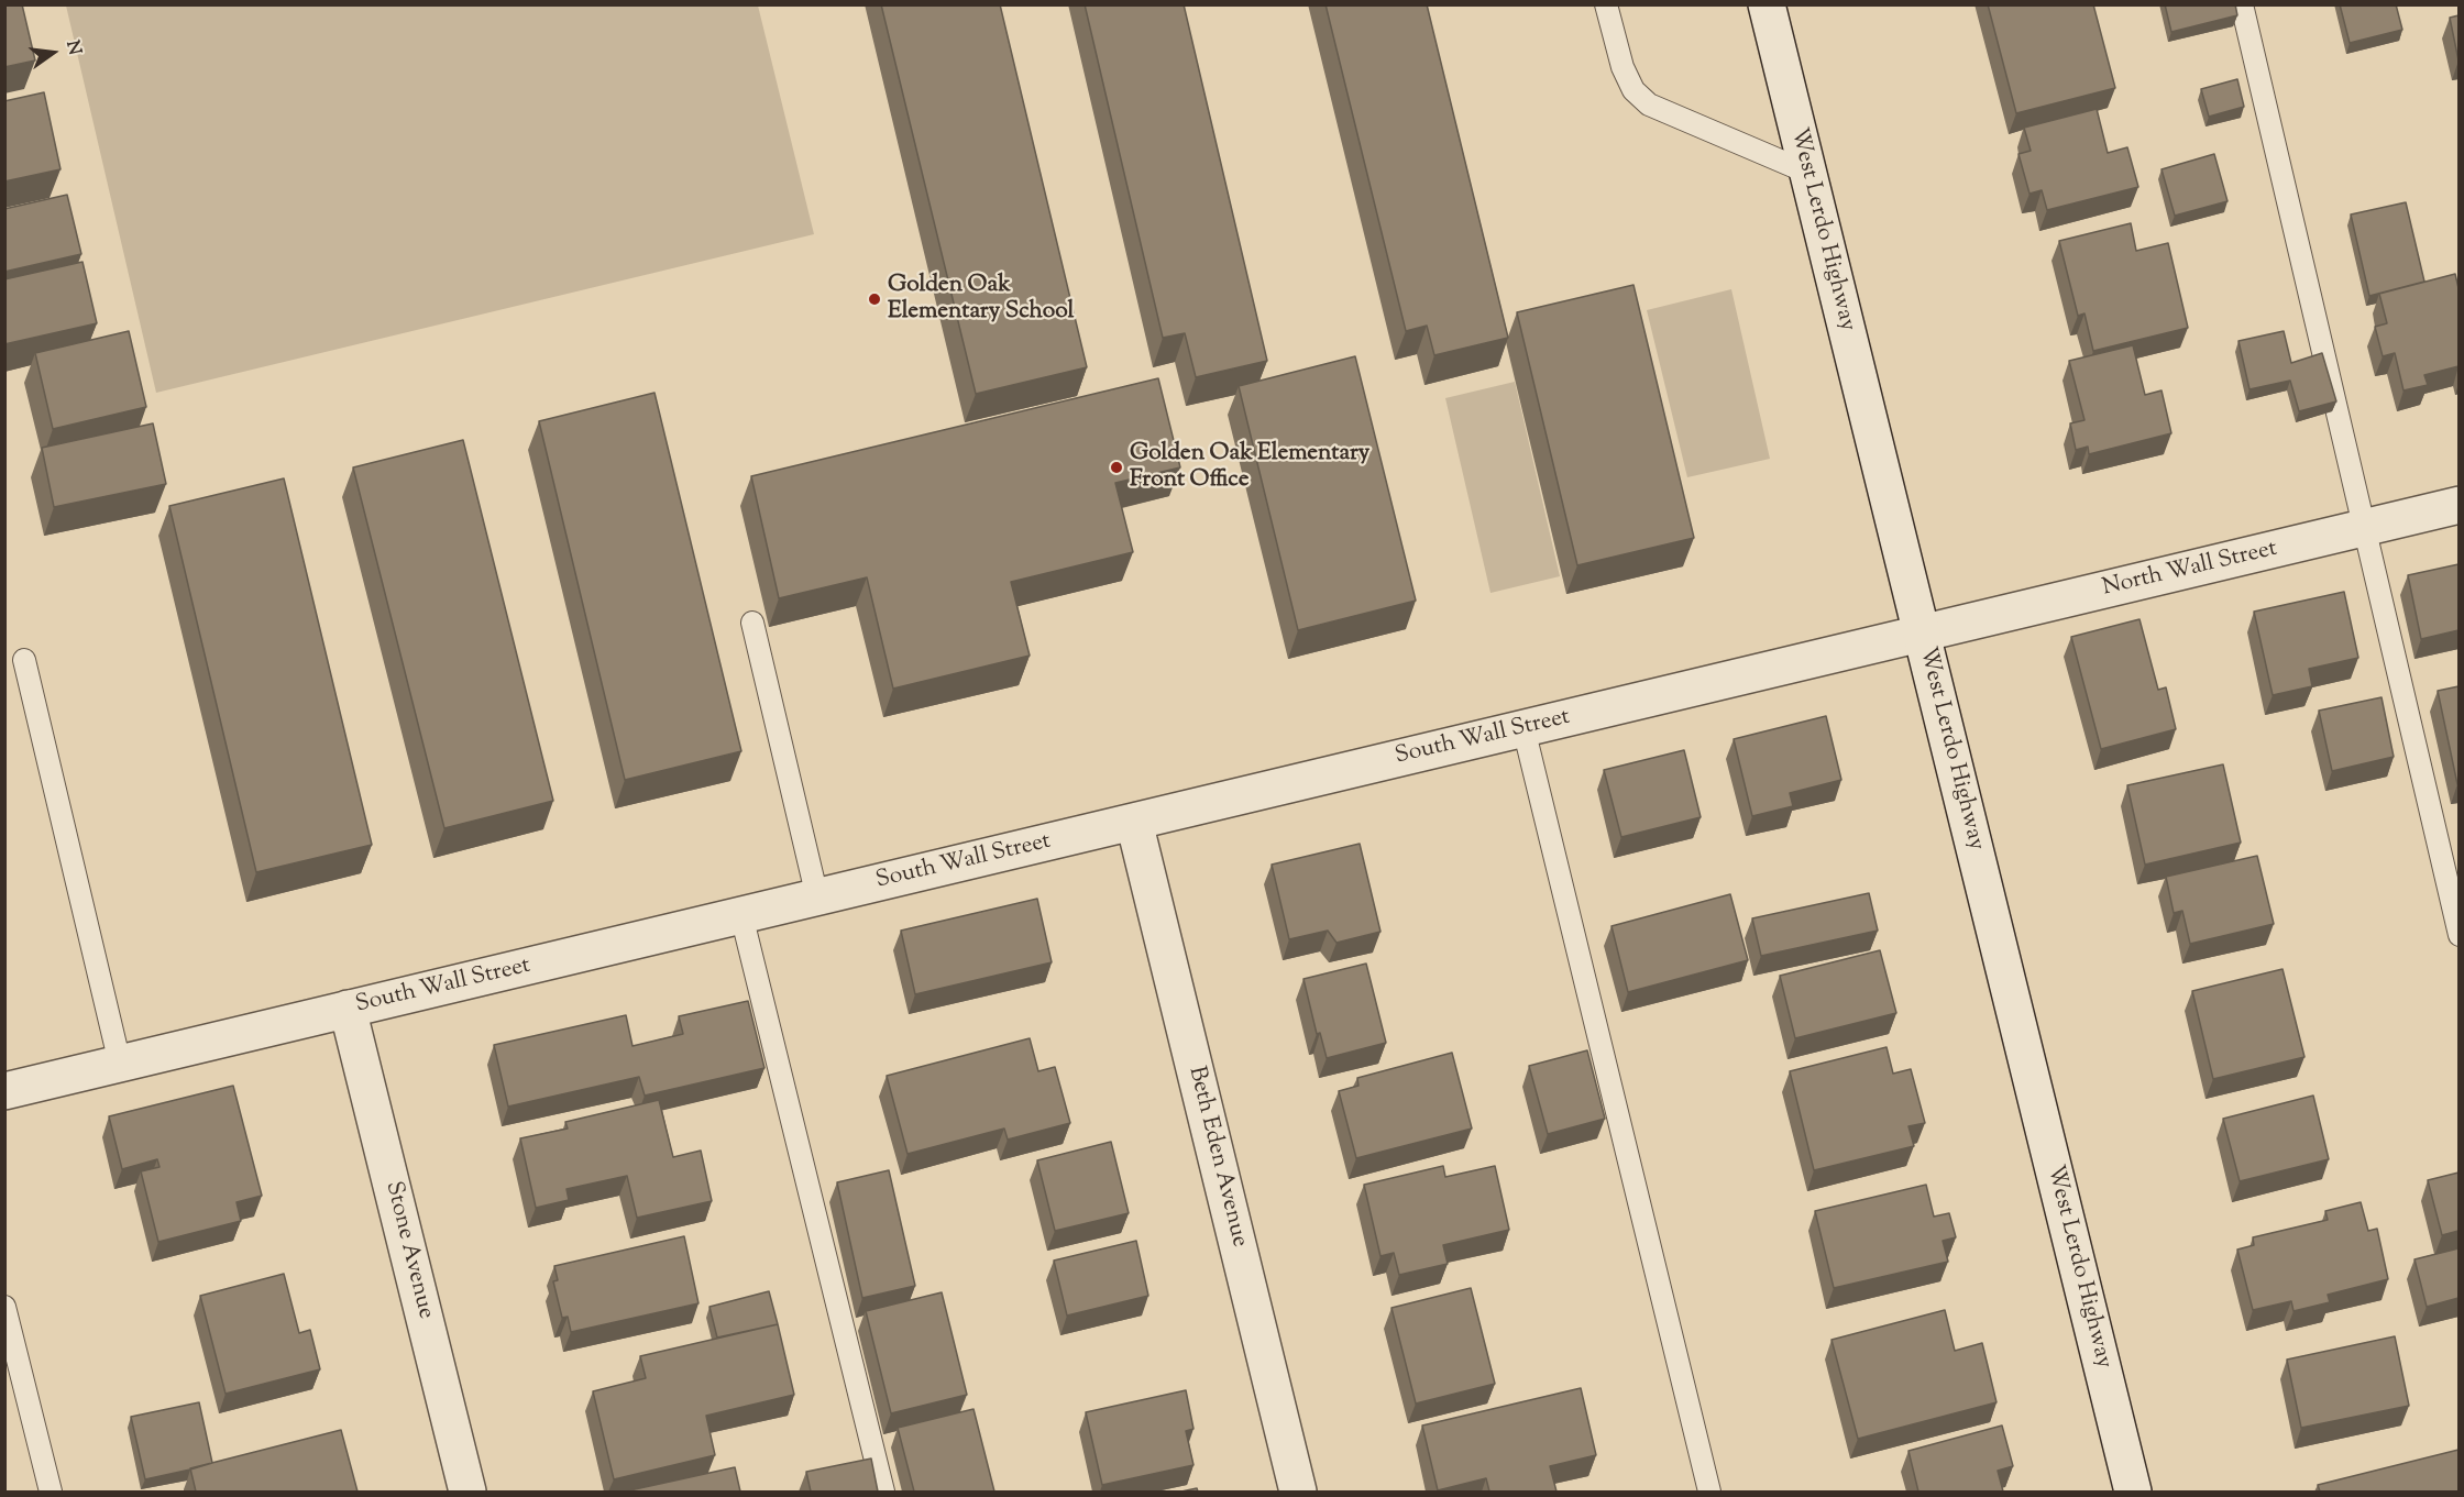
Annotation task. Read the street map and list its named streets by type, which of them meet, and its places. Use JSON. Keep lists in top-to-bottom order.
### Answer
{
  "streets": {
    "street": [
      "West Lerdo Highway",
      "North Wall Street",
      "South Wall Street",
      "Beth Eden Avenue",
      "Stone Avenue"
    ]
  },
  "crossings": [
    ["West Lerdo Highway", "North Wall Street"],
    ["West Lerdo Highway", "South Wall Street"],
    ["North Wall Street", "South Wall Street"],
    ["South Wall Street", "Beth Eden Avenue"],
    ["South Wall Street", "Stone Avenue"]
  ],
  "places": ["Golden Oak Elementary School", "Golden Oak Elementary Front Office"],
  "north": "right"
}
